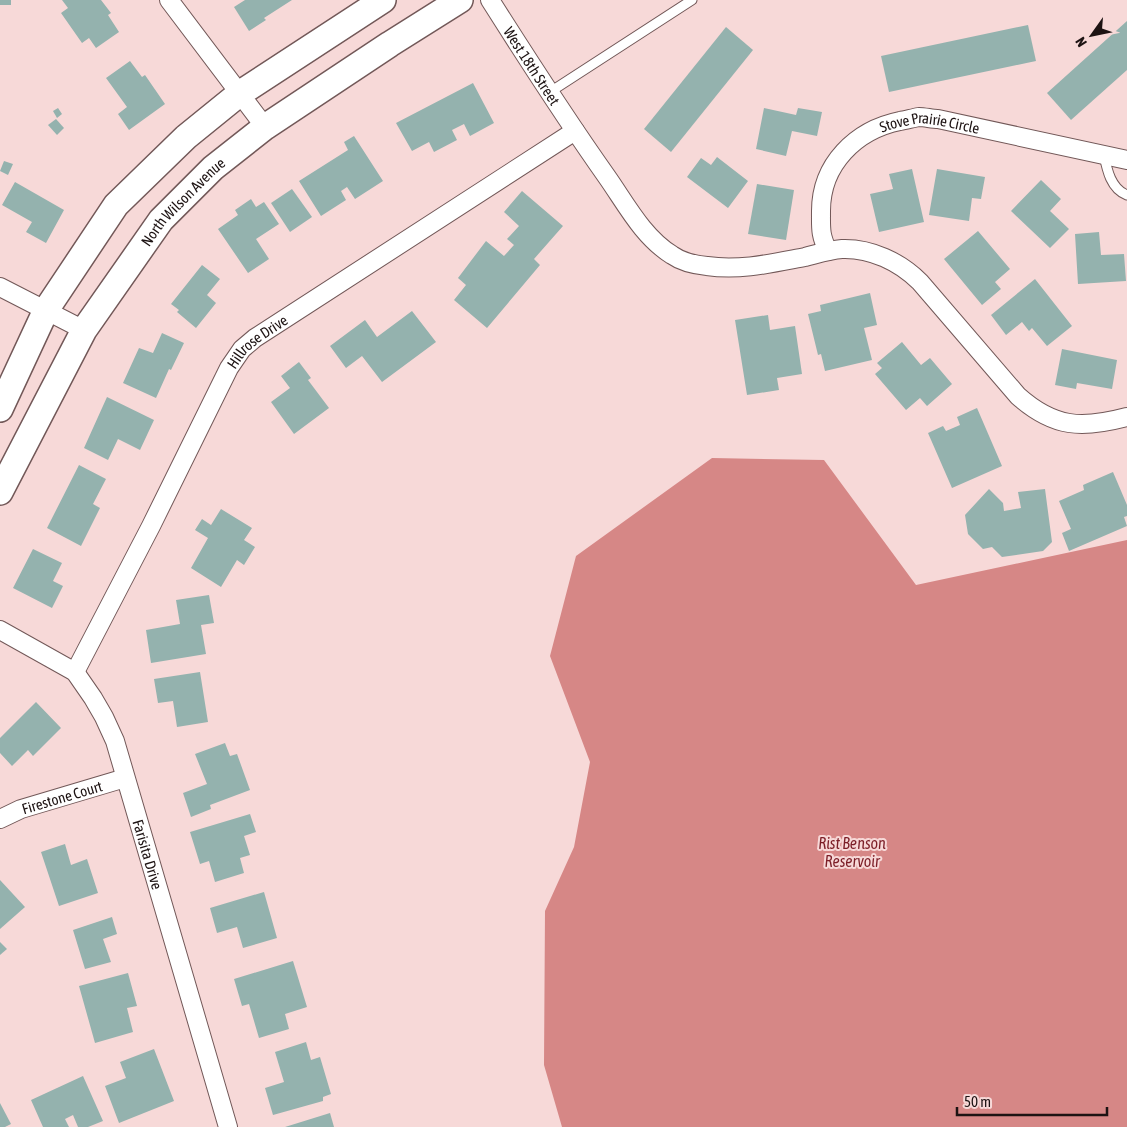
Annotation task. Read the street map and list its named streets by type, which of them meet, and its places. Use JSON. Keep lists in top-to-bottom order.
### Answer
{
  "streets": {
    "main road": ["North Wilson Avenue"],
    "street": [
      "West 18th Street",
      "Stove Prairie Circle",
      "Hillrose Drive",
      "Firestone Court",
      "Farisita Drive"
    ]
  },
  "crossings": [
    ["West 18th Street", "Hillrose Drive"],
    ["Hillrose Drive", "Farisita Drive"],
    ["Firestone Court", "Farisita Drive"]
  ],
  "water": ["Rist Benson Reservoir"],
  "scale_bar": "50 m",
  "north": "bottom left"
}
